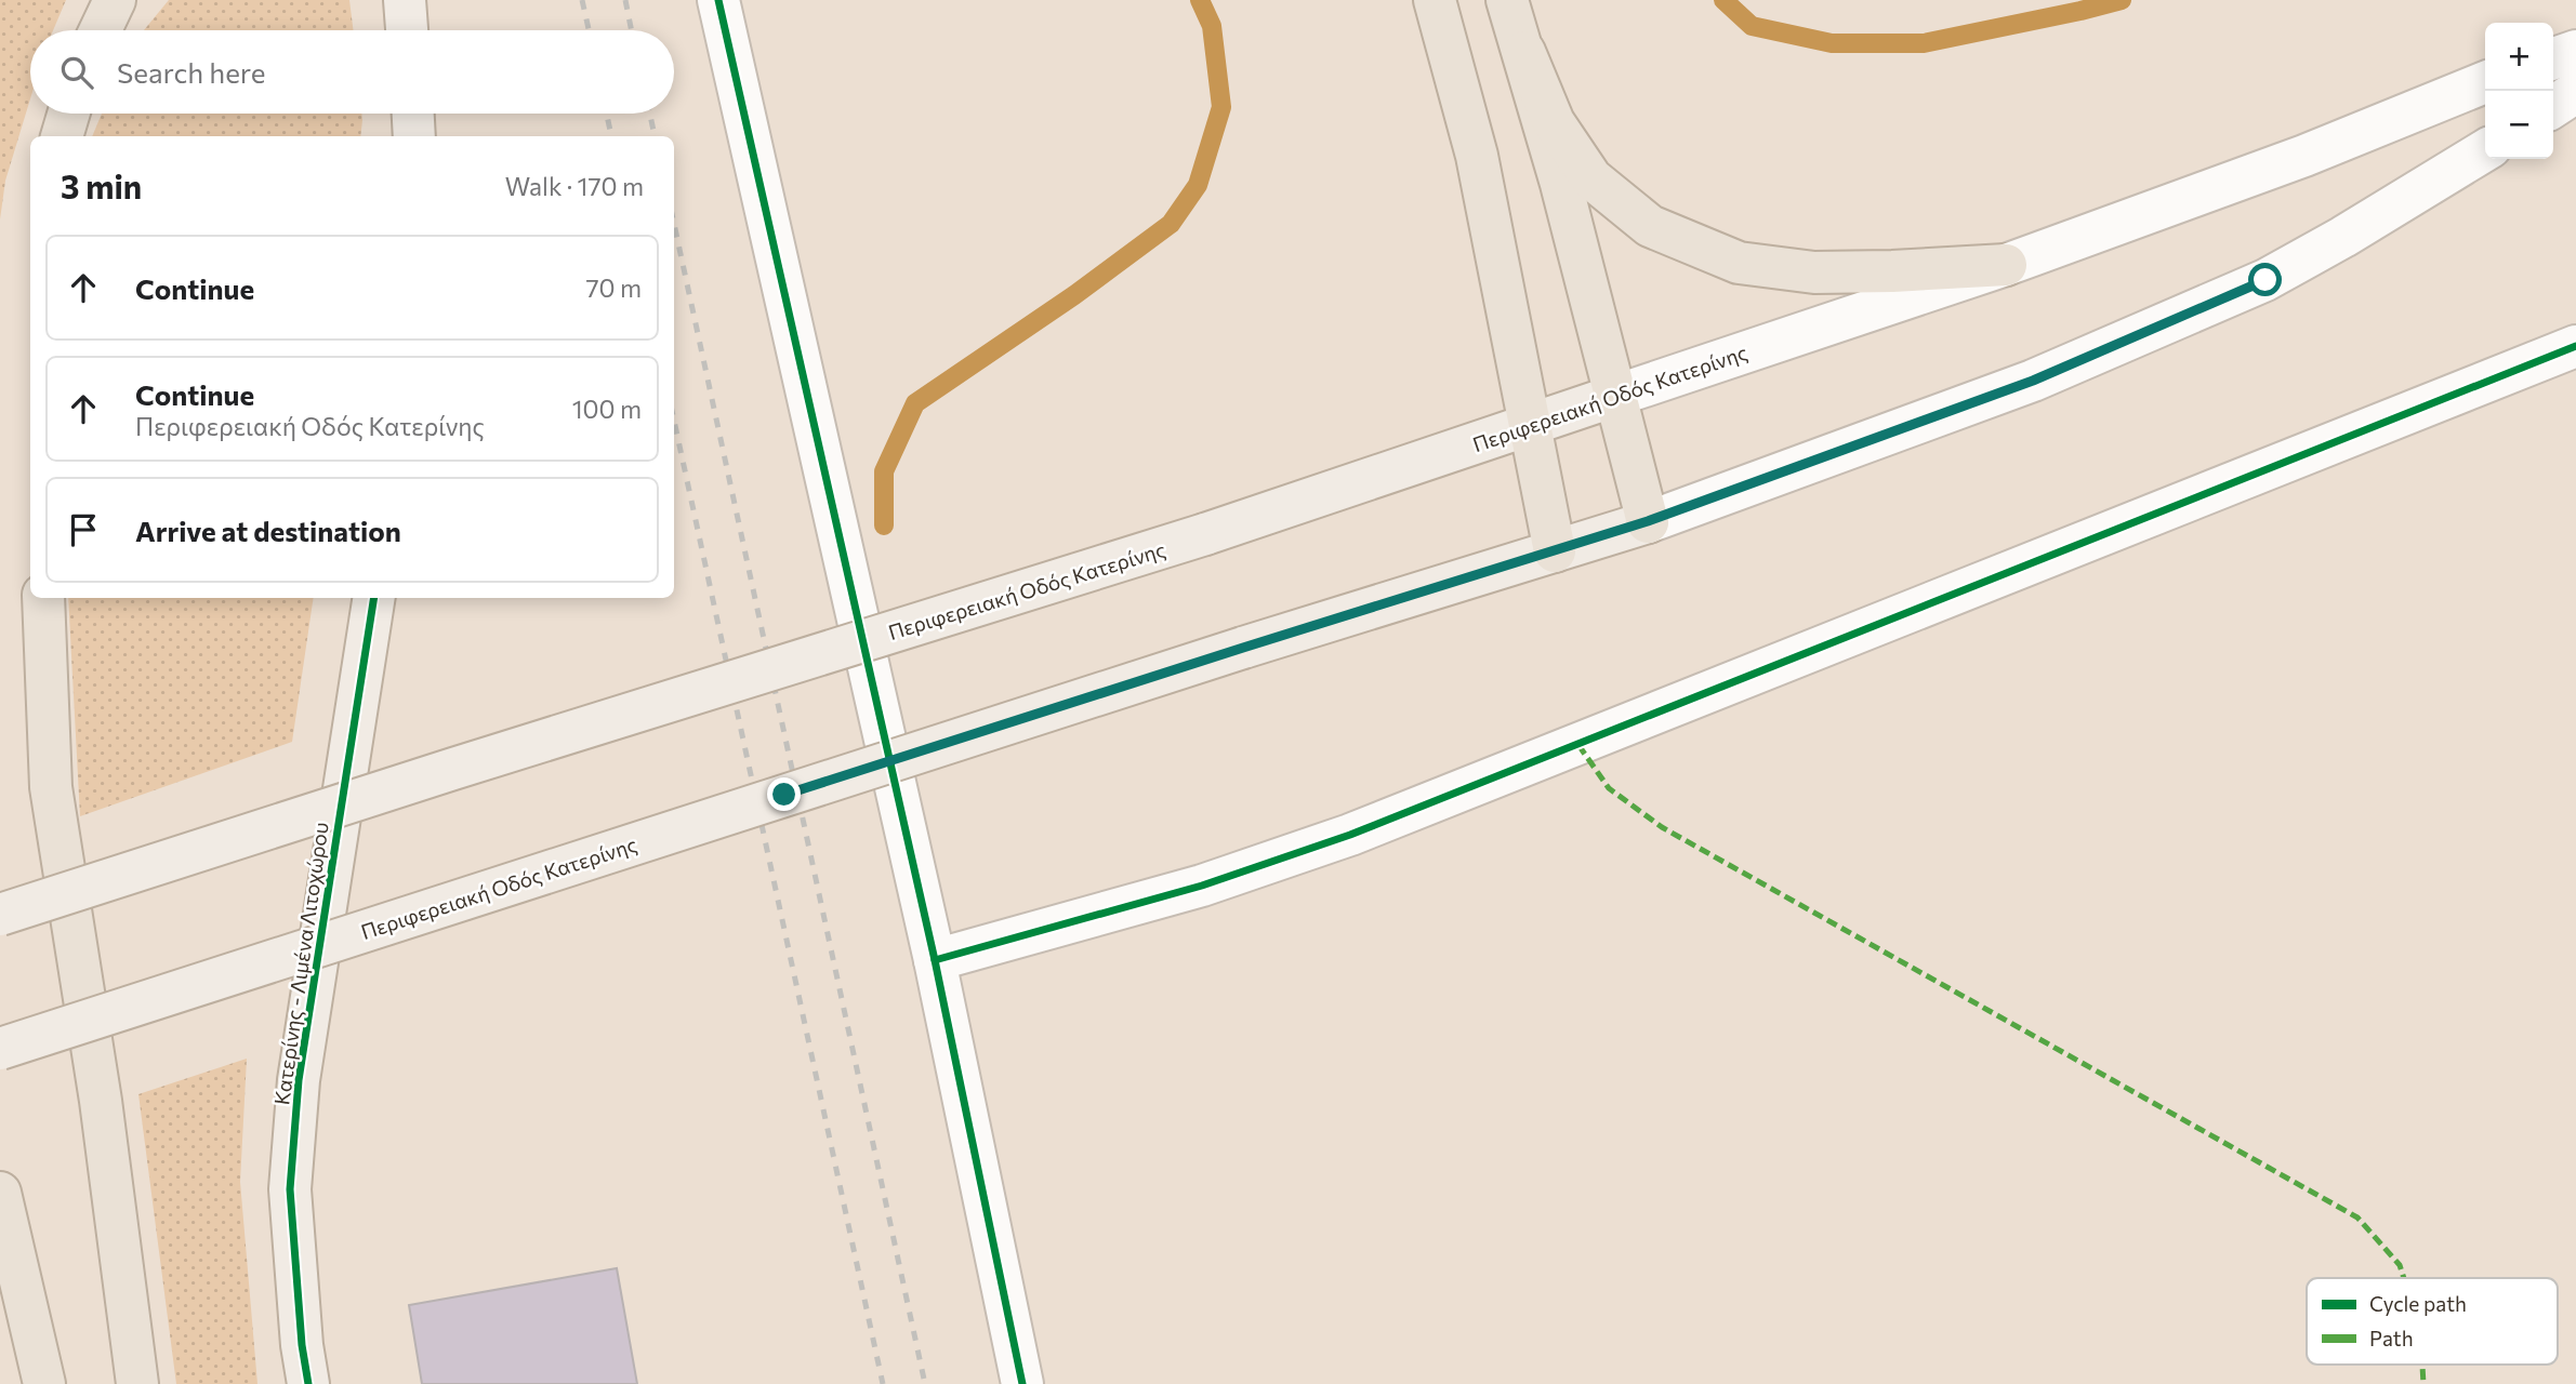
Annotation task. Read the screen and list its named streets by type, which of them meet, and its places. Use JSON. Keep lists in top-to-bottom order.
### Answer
{
  "streets": {
    "main road": ["Περιφερειακή Οδός Κατερίνης", "Κατερίνης - Λιμένα Λιτοχώρου"]
  },
  "legend": ["Cycle path", "Path"],
  "page": {
    "map_buttons": ["+", "−"],
    "search": "Search here",
    "heading": ["3 min", "Walk · 170 m"],
    "list": [
      ["Continue", "70 m"],
      ["Continue", "Περιφερειακή Οδός Κατερίνης", "100 m"],
      "Arrive at destination"
    ]
  }
}
